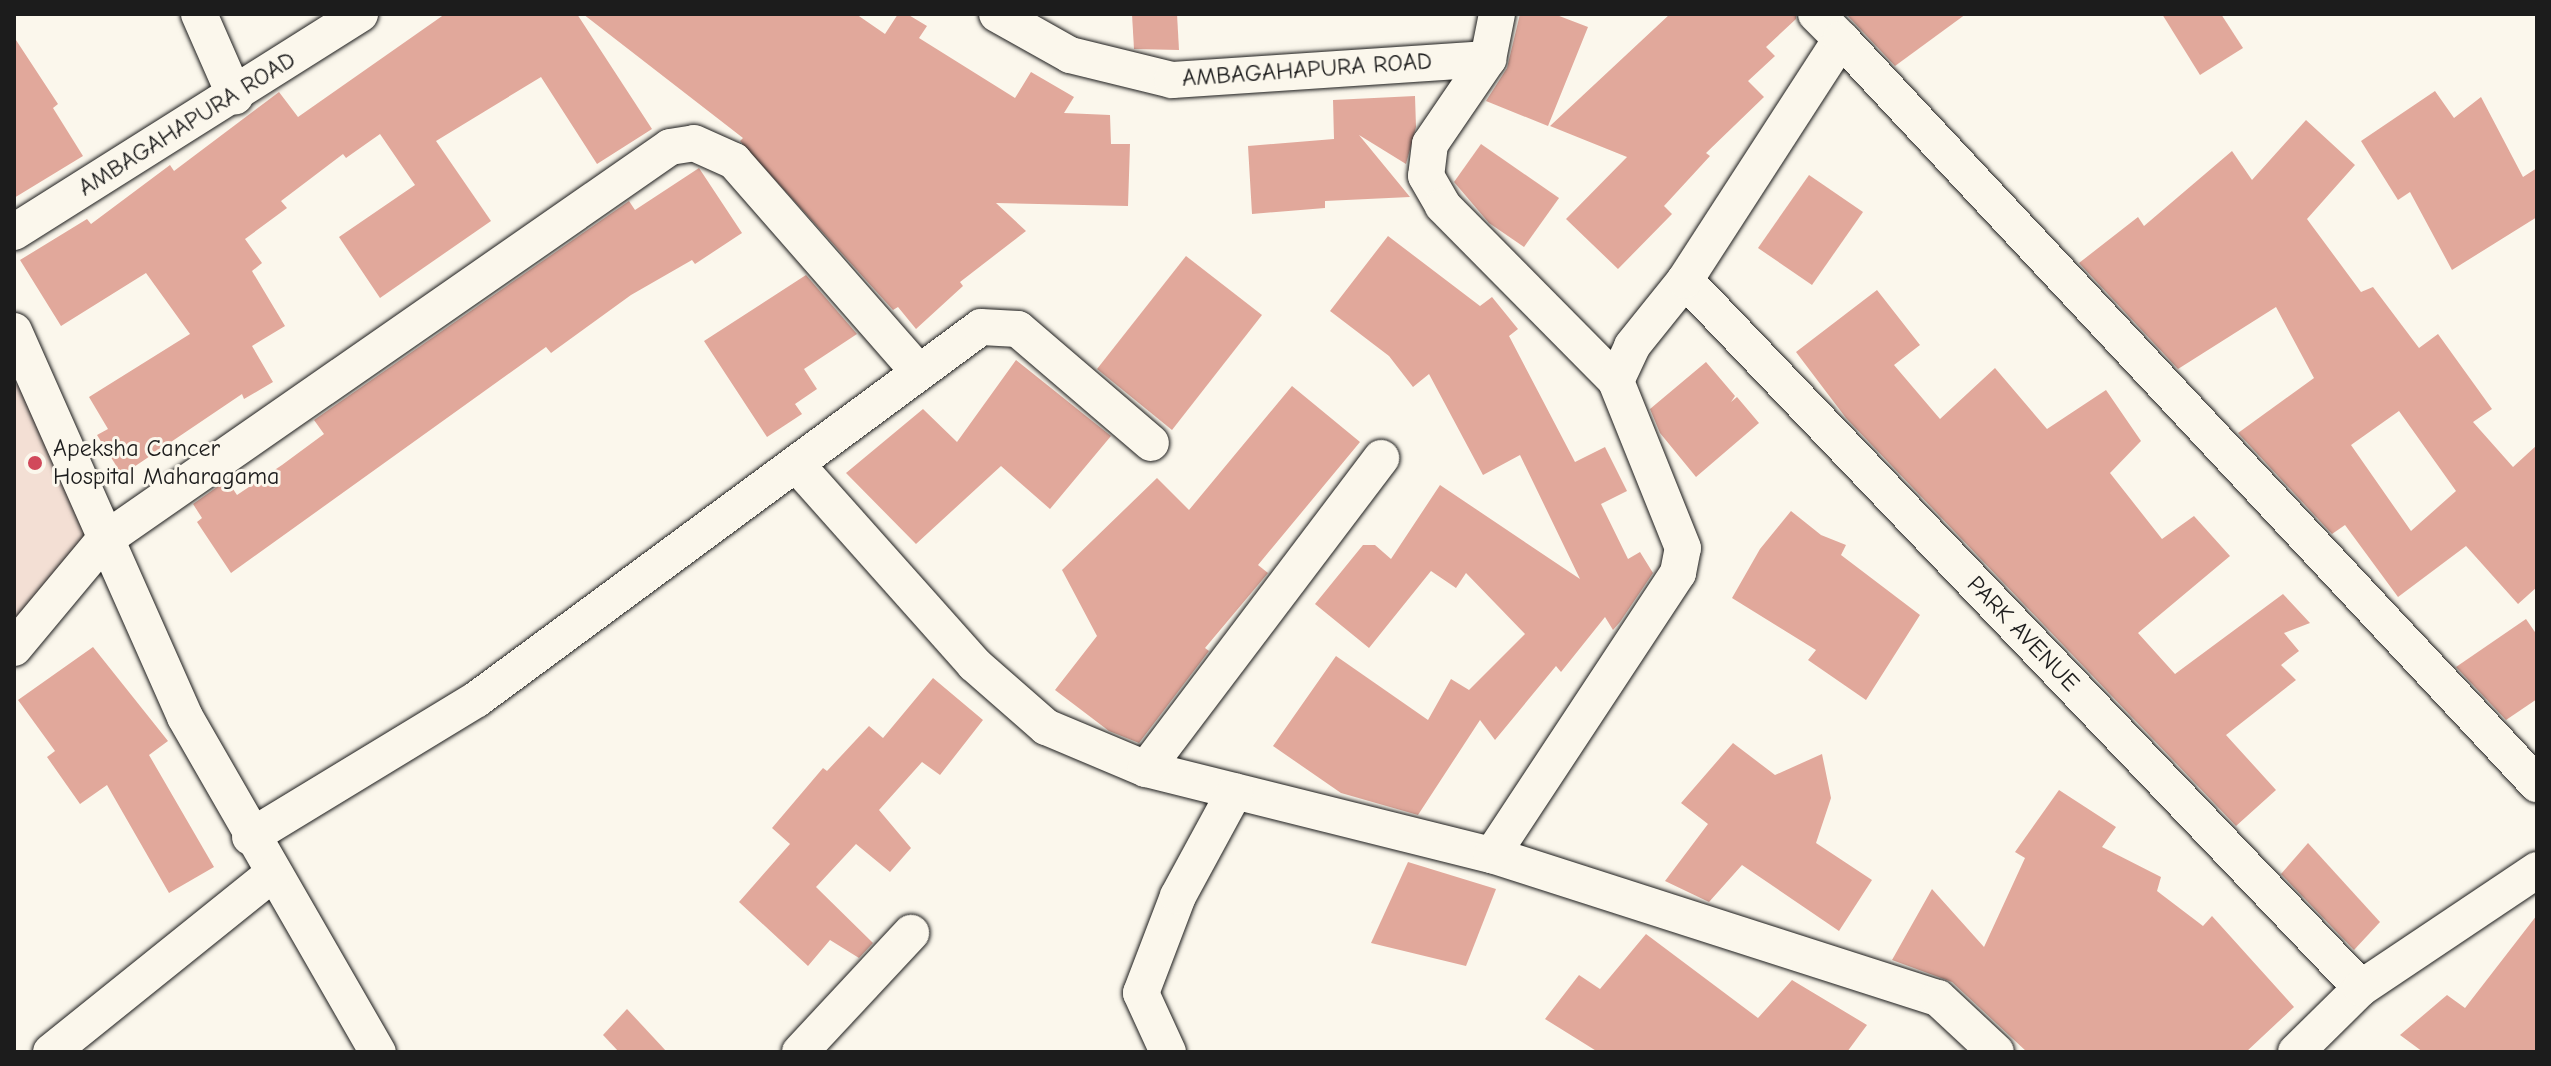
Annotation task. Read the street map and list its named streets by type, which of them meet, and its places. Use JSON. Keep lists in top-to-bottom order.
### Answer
{
  "streets": {
    "street": ["AMBAGAHAPURA ROAD", "PARK AVENUE"]
  },
  "places": ["Apeksha Cancer Hospital Maharagama"]
}
